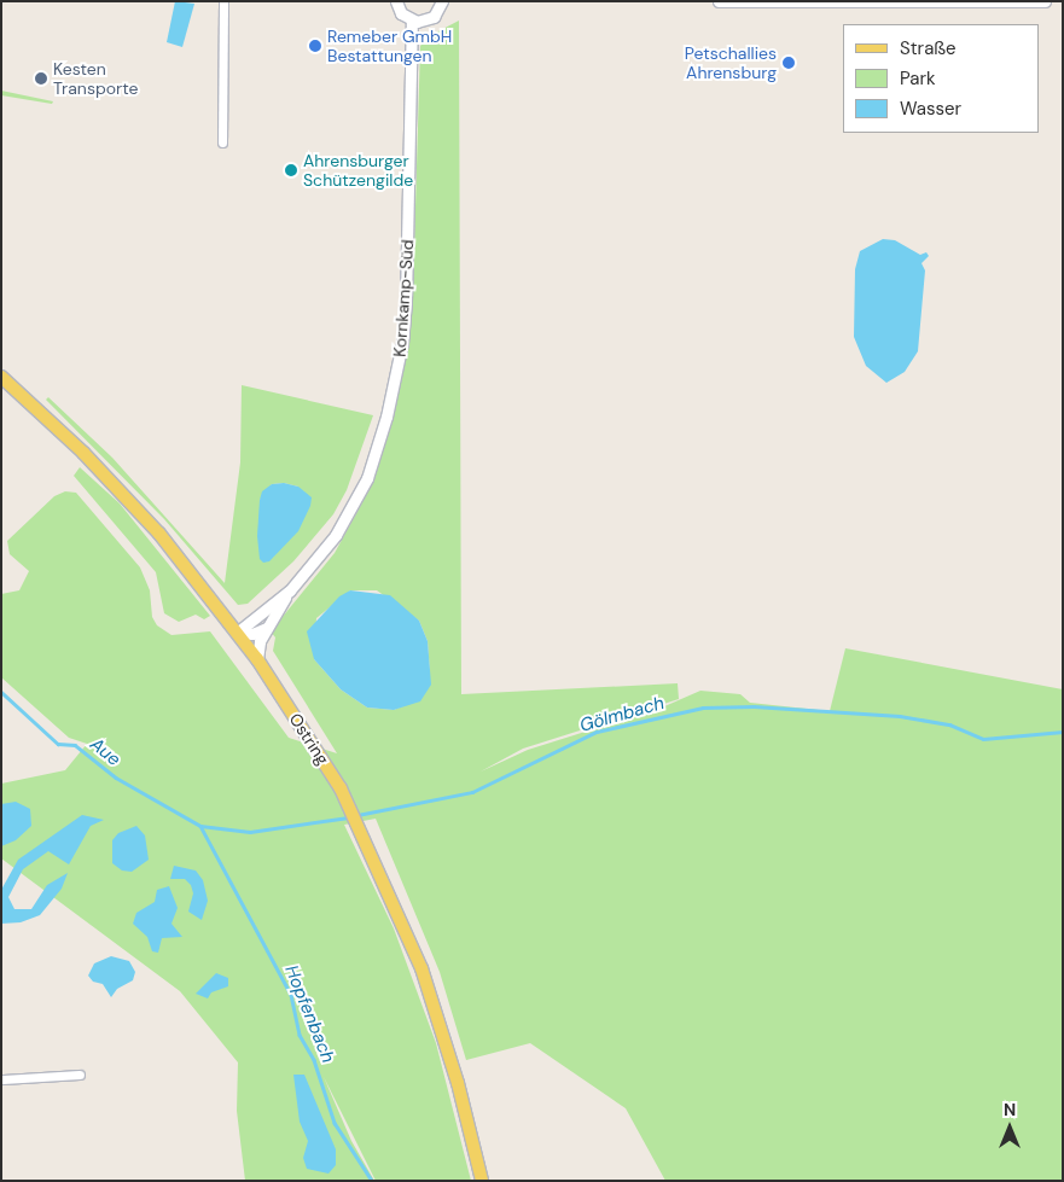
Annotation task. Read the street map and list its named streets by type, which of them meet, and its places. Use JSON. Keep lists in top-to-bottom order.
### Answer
{
  "streets": {
    "main road": ["Ostring"],
    "street": ["Kornkamp-Süd"]
  },
  "crossings": [
    ["Kornkamp-Süd", "Ostring"]
  ],
  "water": ["Gölmbach", "Aue", "Hopfenbach"],
  "places": [
    "Remeber GmbH Bestattungen",
    "Petschallies Ahrensburg",
    "Kesten Transporte",
    "Ahrensburger Schützengilde"
  ],
  "legend": ["Straße", "Park", "Wasser"],
  "north": "top"
}
